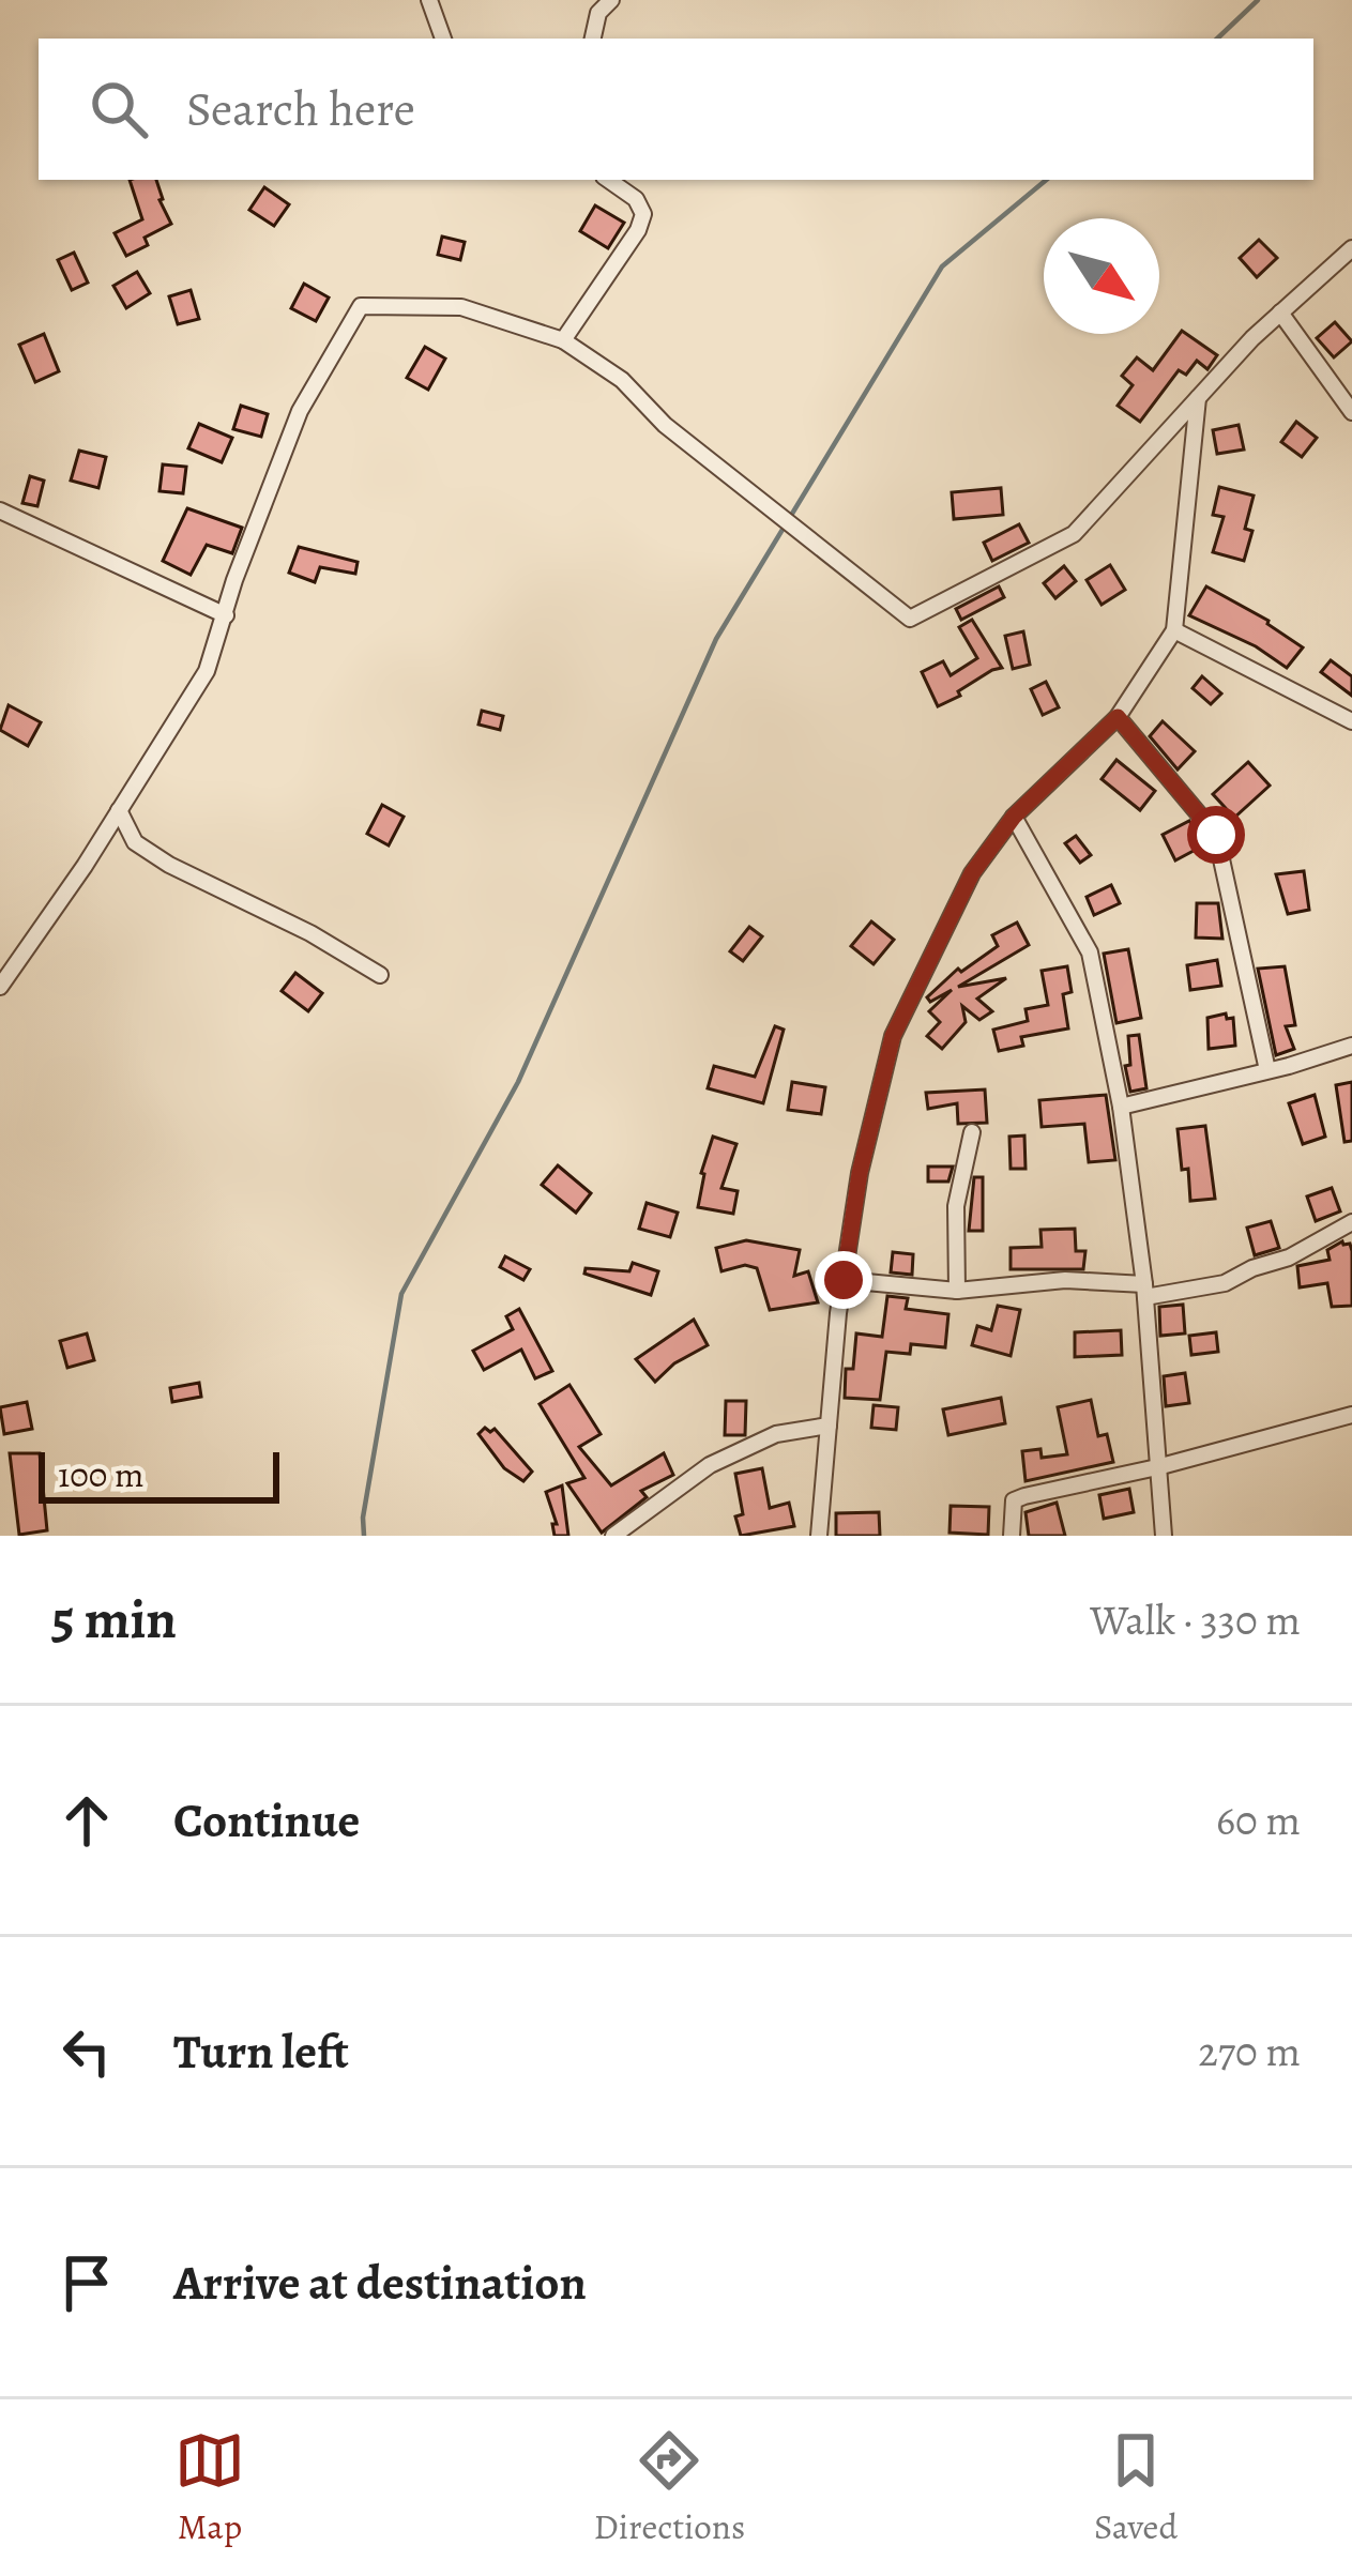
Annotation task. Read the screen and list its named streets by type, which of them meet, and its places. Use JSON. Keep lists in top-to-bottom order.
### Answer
{
  "scale_bar": "100 m",
  "north": "bottom right",
  "page": {
    "search": "Search here",
    "scale": "100 m",
    "heading": ["5 min", "Walk · 330 m"],
    "list": [
      ["Continue", "60 m"],
      ["Turn left", "270 m"],
      "Arrive at destination"
    ],
    "nav": ["Map", "Directions", "Saved"]
  }
}
